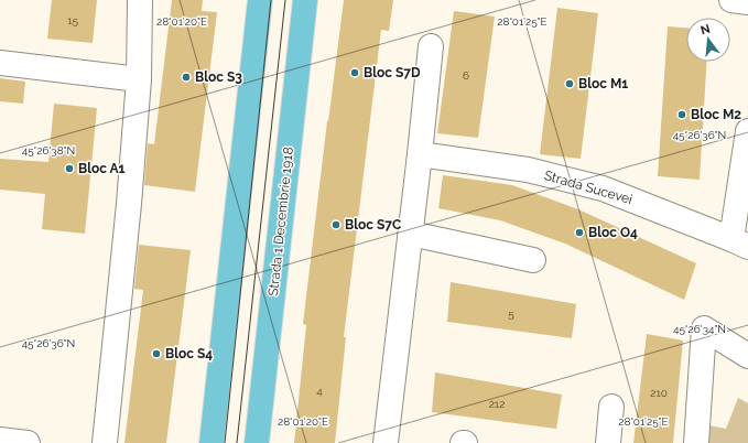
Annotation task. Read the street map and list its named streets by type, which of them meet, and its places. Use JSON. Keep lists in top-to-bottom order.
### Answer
{
  "streets": {
    "main road": ["Strada 1 Decembrie 1918"],
    "street": ["Strada Sucevei"]
  },
  "places": [
    "Bloc S7D",
    "Bloc S3",
    "Bloc M1",
    "Bloc M2",
    "Bloc A1",
    "Bloc S7C",
    "Bloc O4",
    "Bloc S4"
  ],
  "house_numbers": [
    "15",
    "6",
    "5",
    "4",
    "210",
    "212"
  ],
  "north": "top",
  "coordinates": [
    "28°01'20\"E",
    "28°01'25\"E",
    "45°26'36\"N",
    "45°26'38\"N",
    "45°26'34\"N"
  ]
}
